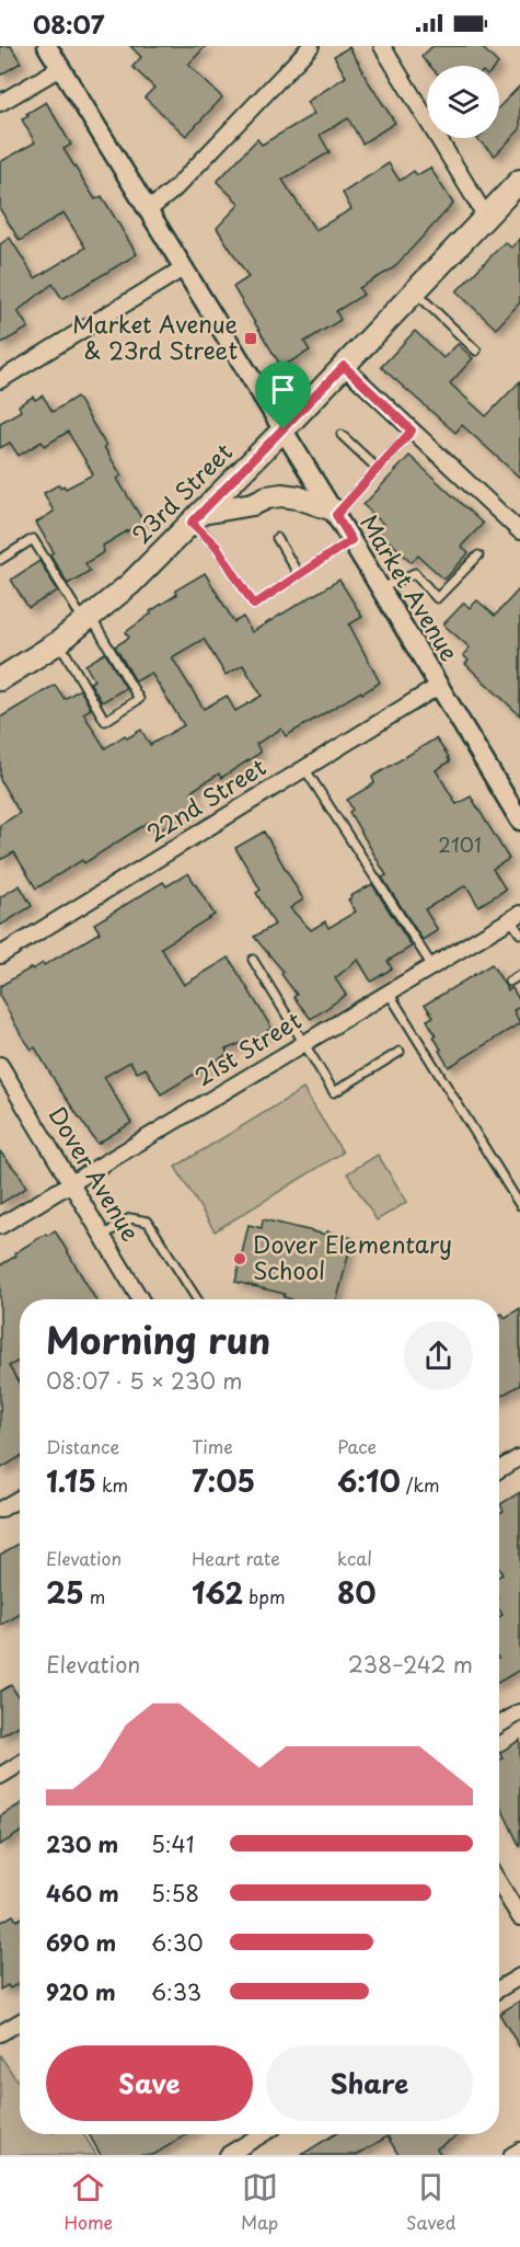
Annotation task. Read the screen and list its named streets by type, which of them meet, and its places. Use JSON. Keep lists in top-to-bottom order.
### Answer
{
  "streets": {
    "main road": ["23rd Street"],
    "street": [
      "Market Avenue",
      "22nd Street",
      "21st Street",
      "Dover Avenue"
    ]
  },
  "crossings": [
    ["23rd Street", "Market Avenue"],
    ["Market Avenue", "22nd Street"],
    ["21st Street", "Dover Avenue"]
  ],
  "places": {
    "transit": ["Market Avenue & 23rd Street"],
    "other": ["Dover Elementary School"]
  },
  "house_numbers": ["2101"],
  "page": {
    "status": "08:07",
    "heading": ["Morning run", "08:07 · 5 × 230 m"],
    "stats": [
      ["Distance", "1.15 km"],
      ["Time", "7:05"],
      ["Pace", "6:10 /km"],
      ["Elevation", "25 m"],
      ["Heart rate", "162 bpm"],
      ["kcal", "80"]
    ],
    "chart": ["Elevation", "238–242 m"],
    "list": [
      {
        "name": "230 m",
        "note": "5:41"
      },
      {
        "name": "460 m",
        "note": "5:58"
      },
      {
        "name": "690 m",
        "note": "6:30"
      },
      {
        "name": "920 m",
        "note": "6:33"
      }
    ],
    "buttons": ["Save", "Share"],
    "tabs": ["Home", "Map", "Saved"]
  }
}
